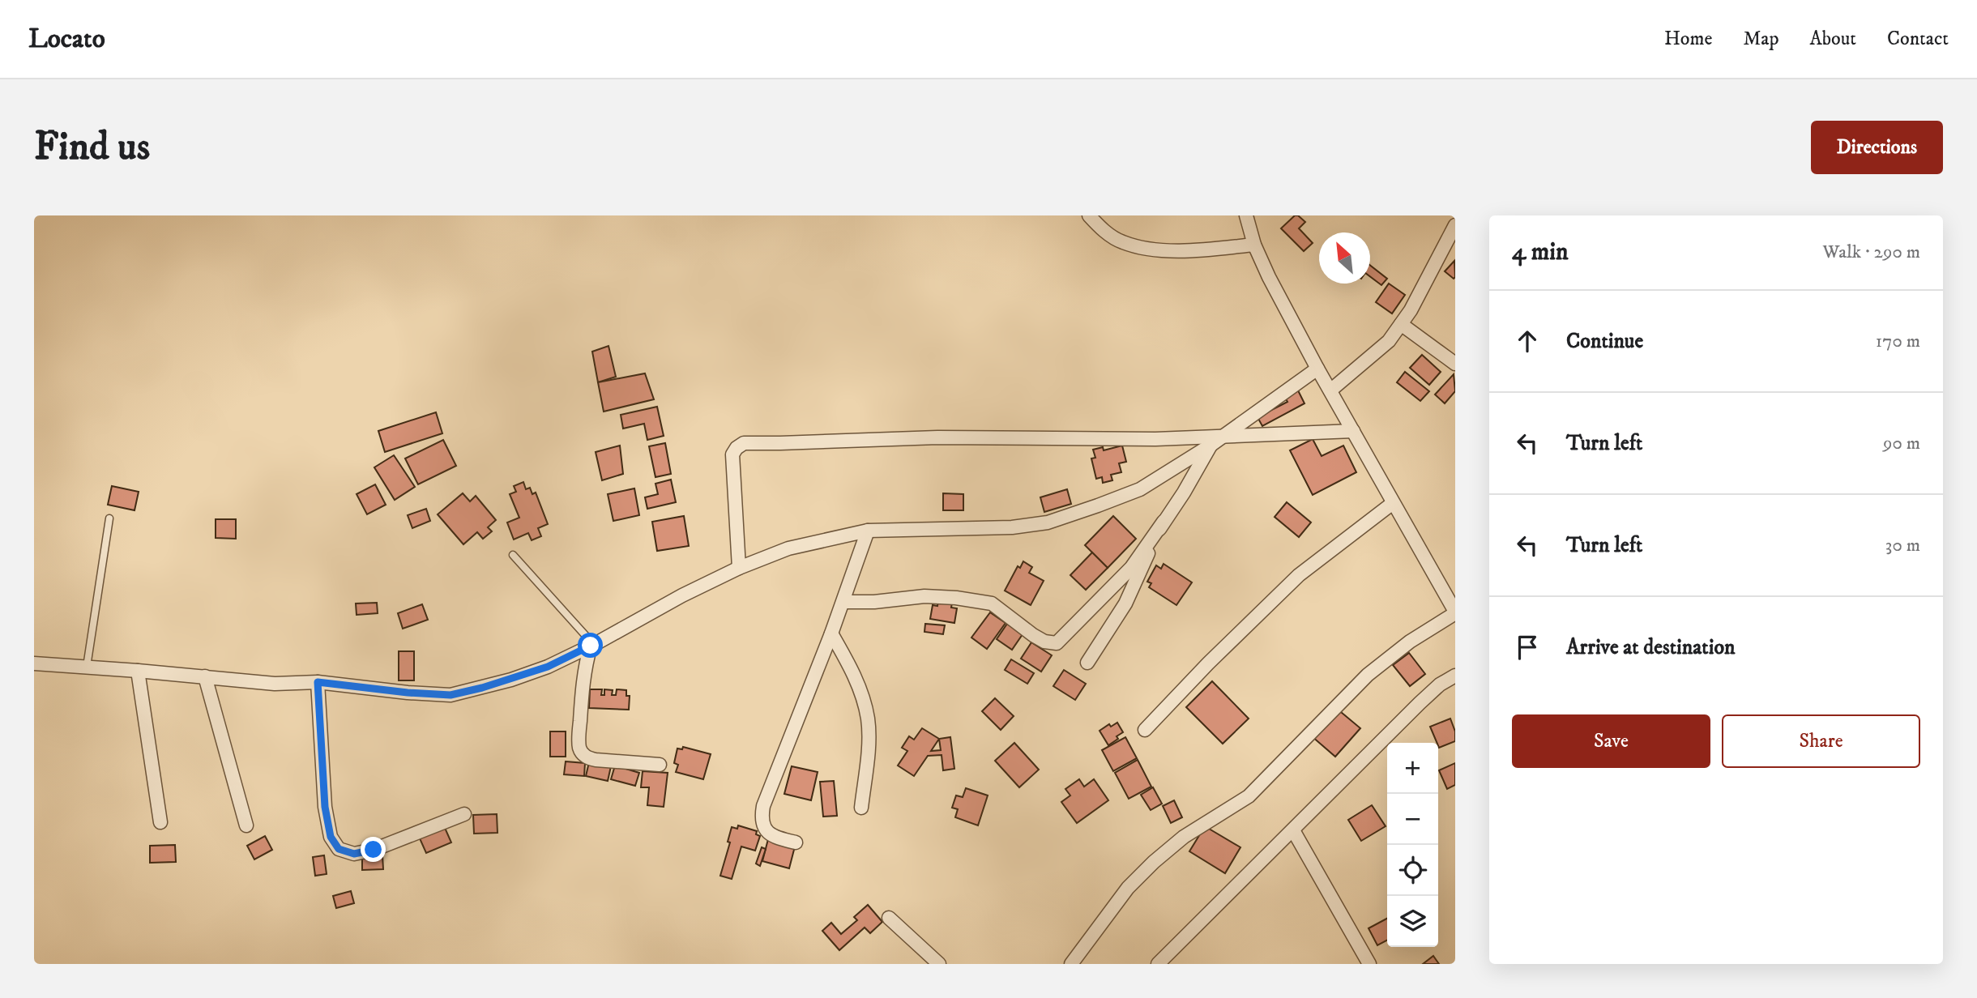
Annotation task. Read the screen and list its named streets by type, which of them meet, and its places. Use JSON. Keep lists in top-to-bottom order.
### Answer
{
  "north": "top left",
  "page": {
    "header": "Locato",
    "nav": [
      "Home",
      "Map",
      "About",
      "Contact"
    ],
    "buttons": [
      "Directions",
      ["Save", "Share"]
    ],
    "title": "Find us",
    "heading": ["4 min", "Walk · 290 m"],
    "list": [
      ["Continue", "170 m"],
      ["Turn left", "90 m"],
      ["Turn left", "30 m"],
      "Arrive at destination"
    ],
    "map_buttons": ["+", "−"]
  }
}
